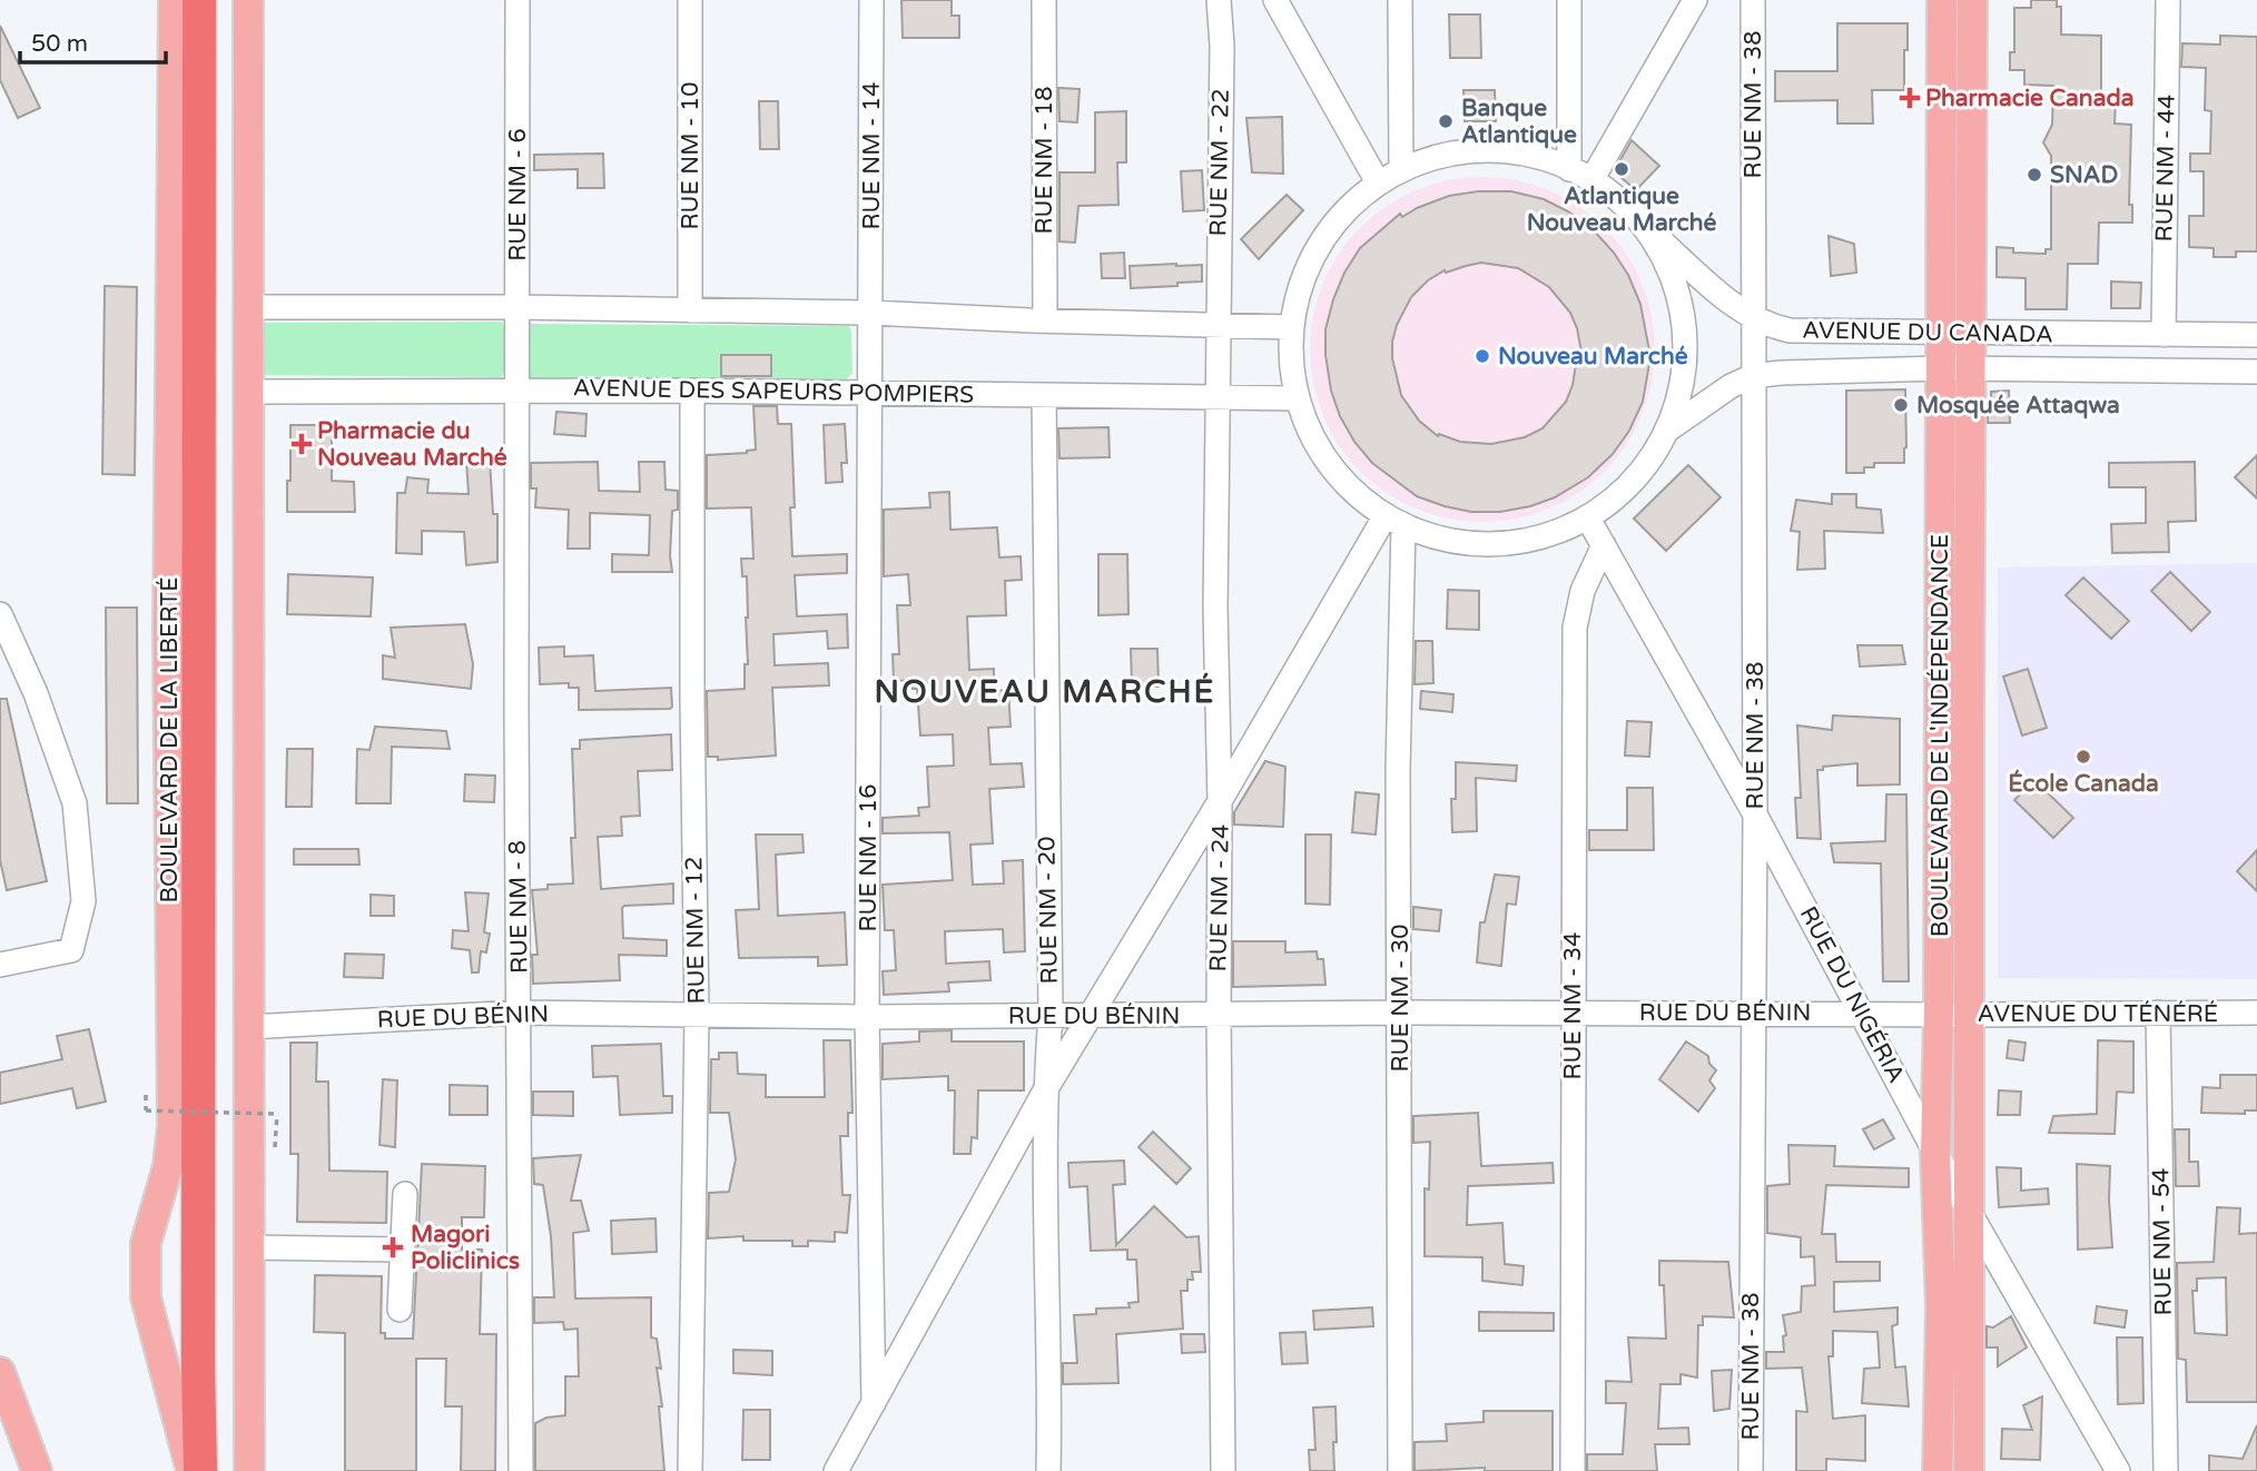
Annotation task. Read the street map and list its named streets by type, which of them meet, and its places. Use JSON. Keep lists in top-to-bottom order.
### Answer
{
  "streets": {
    "highway": ["BOULEVARD DE LA LIBERTÉ"],
    "main road": ["BOULEVARD DE L'INDÉPENDANCE"],
    "street": [
      "RUE NM - 38",
      "RUE NM - 10",
      "RUE NM - 14",
      "RUE NM - 18",
      "RUE NM - 22",
      "RUE NM - 44",
      "RUE NM - 6",
      "AVENUE DU CANADA",
      "AVENUE DES SAPEURS POMPIERS",
      "RUE NM - 16",
      "RUE NM - 24",
      "RUE NM - 8",
      "RUE NM - 20",
      "RUE NM - 12",
      "RUE DU NIGÉRIA",
      "RUE NM - 30",
      "RUE NM - 34",
      "RUE DU BÉNIN",
      "AVENUE DU TÉNÉRÉ",
      "RUE NM - 54"
    ]
  },
  "crossings": [
    ["RUE NM - 38", "AVENUE DU CANADA"],
    ["RUE NM - 38", "RUE DU NIGÉRIA"],
    ["RUE NM - 38", "RUE DU BÉNIN"],
    ["RUE NM - 14", "RUE NM - 16"],
    ["RUE NM - 22", "RUE NM - 24"],
    ["RUE NM - 44", "AVENUE DU CANADA"],
    ["RUE NM - 6", "AVENUE DES SAPEURS POMPIERS"],
    ["RUE NM - 6", "RUE NM - 8"],
    ["AVENUE DU CANADA", "BOULEVARD DE L'INDÉPENDANCE"],
    ["AVENUE DES SAPEURS POMPIERS", "RUE NM - 16"],
    ["AVENUE DES SAPEURS POMPIERS", "RUE NM - 24"],
    ["AVENUE DES SAPEURS POMPIERS", "RUE NM - 8"],
    ["AVENUE DES SAPEURS POMPIERS", "RUE NM - 20"],
    ["AVENUE DES SAPEURS POMPIERS", "RUE NM - 12"],
    ["BOULEVARD DE L'INDÉPENDANCE", "RUE DU NIGÉRIA"],
    ["BOULEVARD DE L'INDÉPENDANCE", "RUE DU BÉNIN"],
    ["BOULEVARD DE L'INDÉPENDANCE", "AVENUE DU TÉNÉRÉ"],
    ["RUE NM - 16", "RUE DU BÉNIN"],
    ["RUE NM - 24", "RUE DU BÉNIN"],
    ["RUE NM - 8", "RUE DU BÉNIN"],
    ["RUE NM - 20", "RUE DU BÉNIN"],
    ["RUE NM - 12", "RUE DU BÉNIN"],
    ["RUE DU NIGÉRIA", "RUE NM - 34"],
    ["RUE DU NIGÉRIA", "RUE DU BÉNIN"],
    ["RUE NM - 30", "RUE DU BÉNIN"],
    ["RUE NM - 34", "RUE DU BÉNIN"],
    ["RUE DU BÉNIN", "AVENUE DU TÉNÉRÉ"],
    ["AVENUE DU TÉNÉRÉ", "RUE NM - 54"]
  ],
  "districts": ["NOUVEAU MARCHÉ"],
  "places": {
    "health": ["Pharmacie Canada", "Pharmacie du Nouveau Marché", "Magori Policlinics"],
    "other": [
      "Banque Atlantique",
      "Atlantique Nouveau Marché",
      "SNAD",
      "Nouveau Marché",
      "Mosquée Attaqwa",
      "École Canada"
    ]
  },
  "scale_bar": "50 m"
}
